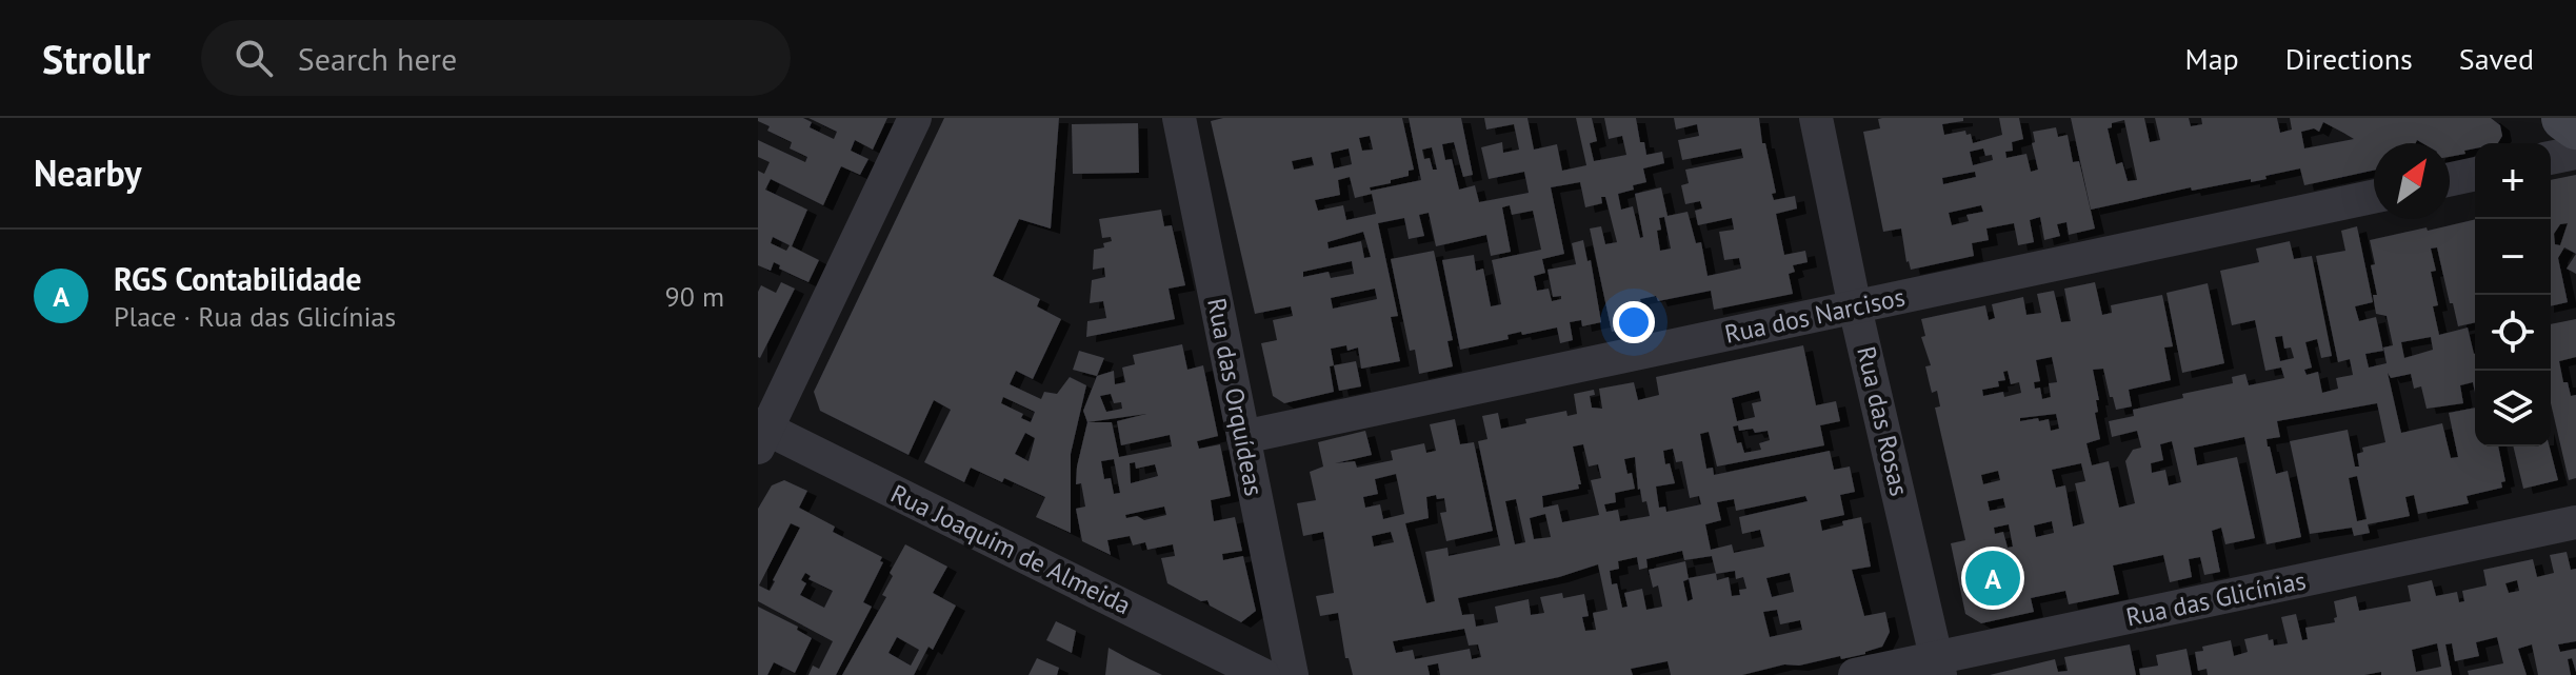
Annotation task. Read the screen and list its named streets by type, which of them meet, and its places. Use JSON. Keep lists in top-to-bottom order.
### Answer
{
  "streets": {
    "street": [
      "Rua dos Narcisos",
      "Rua das Orquídeas",
      "Rua das Rosas",
      "Rua Joaquim de Almeida",
      "Rua das Glicínias"
    ]
  },
  "crossings": [
    ["Rua dos Narcisos", "Rua das Orquídeas"],
    ["Rua dos Narcisos", "Rua das Rosas"],
    ["Rua das Rosas", "Rua das Glicínias"]
  ],
  "north": "top right",
  "page": {
    "header": "Strollr",
    "search": "Search here",
    "nav": ["Map", "Directions", "Saved"],
    "heading": "Nearby",
    "map_buttons": ["+", "−"],
    "list": [
      {
        "mark": "A",
        "name": "RGS Contabilidade",
        "note": "Place · Rua das Glicínias",
        "value": "90 m"
      }
    ],
    "pins": "A"
  }
}
